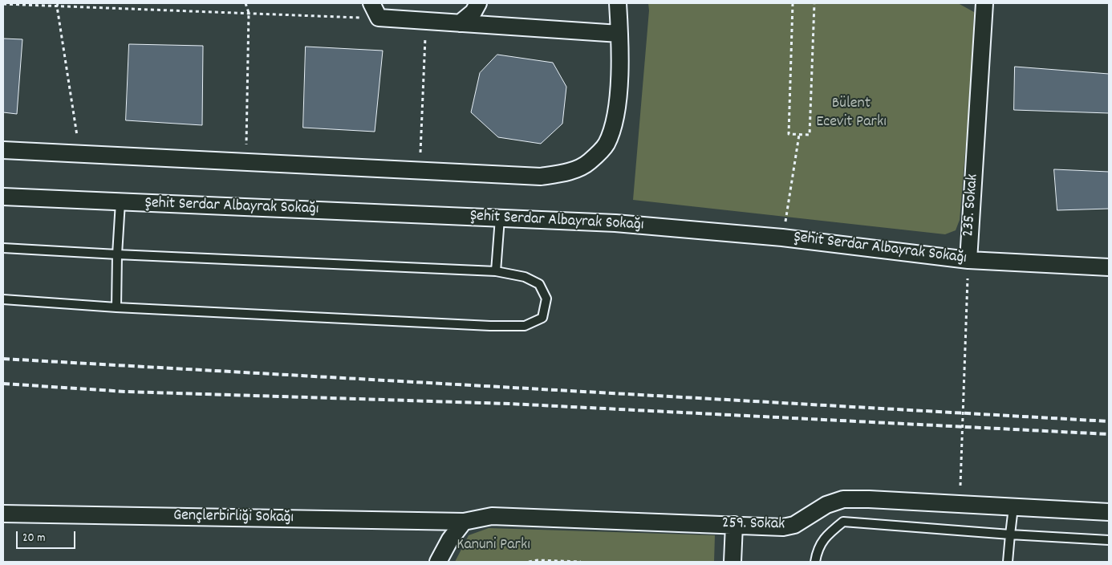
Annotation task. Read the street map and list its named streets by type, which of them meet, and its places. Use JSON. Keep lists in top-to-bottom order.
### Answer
{
  "streets": {
    "street": [
      "235. Sokak",
      "Şehit Serdar Albayrak Sokağı",
      "Gençlerbirliği Sokağı",
      "259. Sokak"
    ]
  },
  "crossings": [
    ["235. Sokak", "Şehit Serdar Albayrak Sokağı"],
    ["235. Sokak", "259. Sokak"],
    ["Gençlerbirliği Sokağı", "259. Sokak"]
  ],
  "parks": ["Bülent Ecevit Parkı", "Kanuni Parkı"],
  "scale_bar": "20 m"
}
